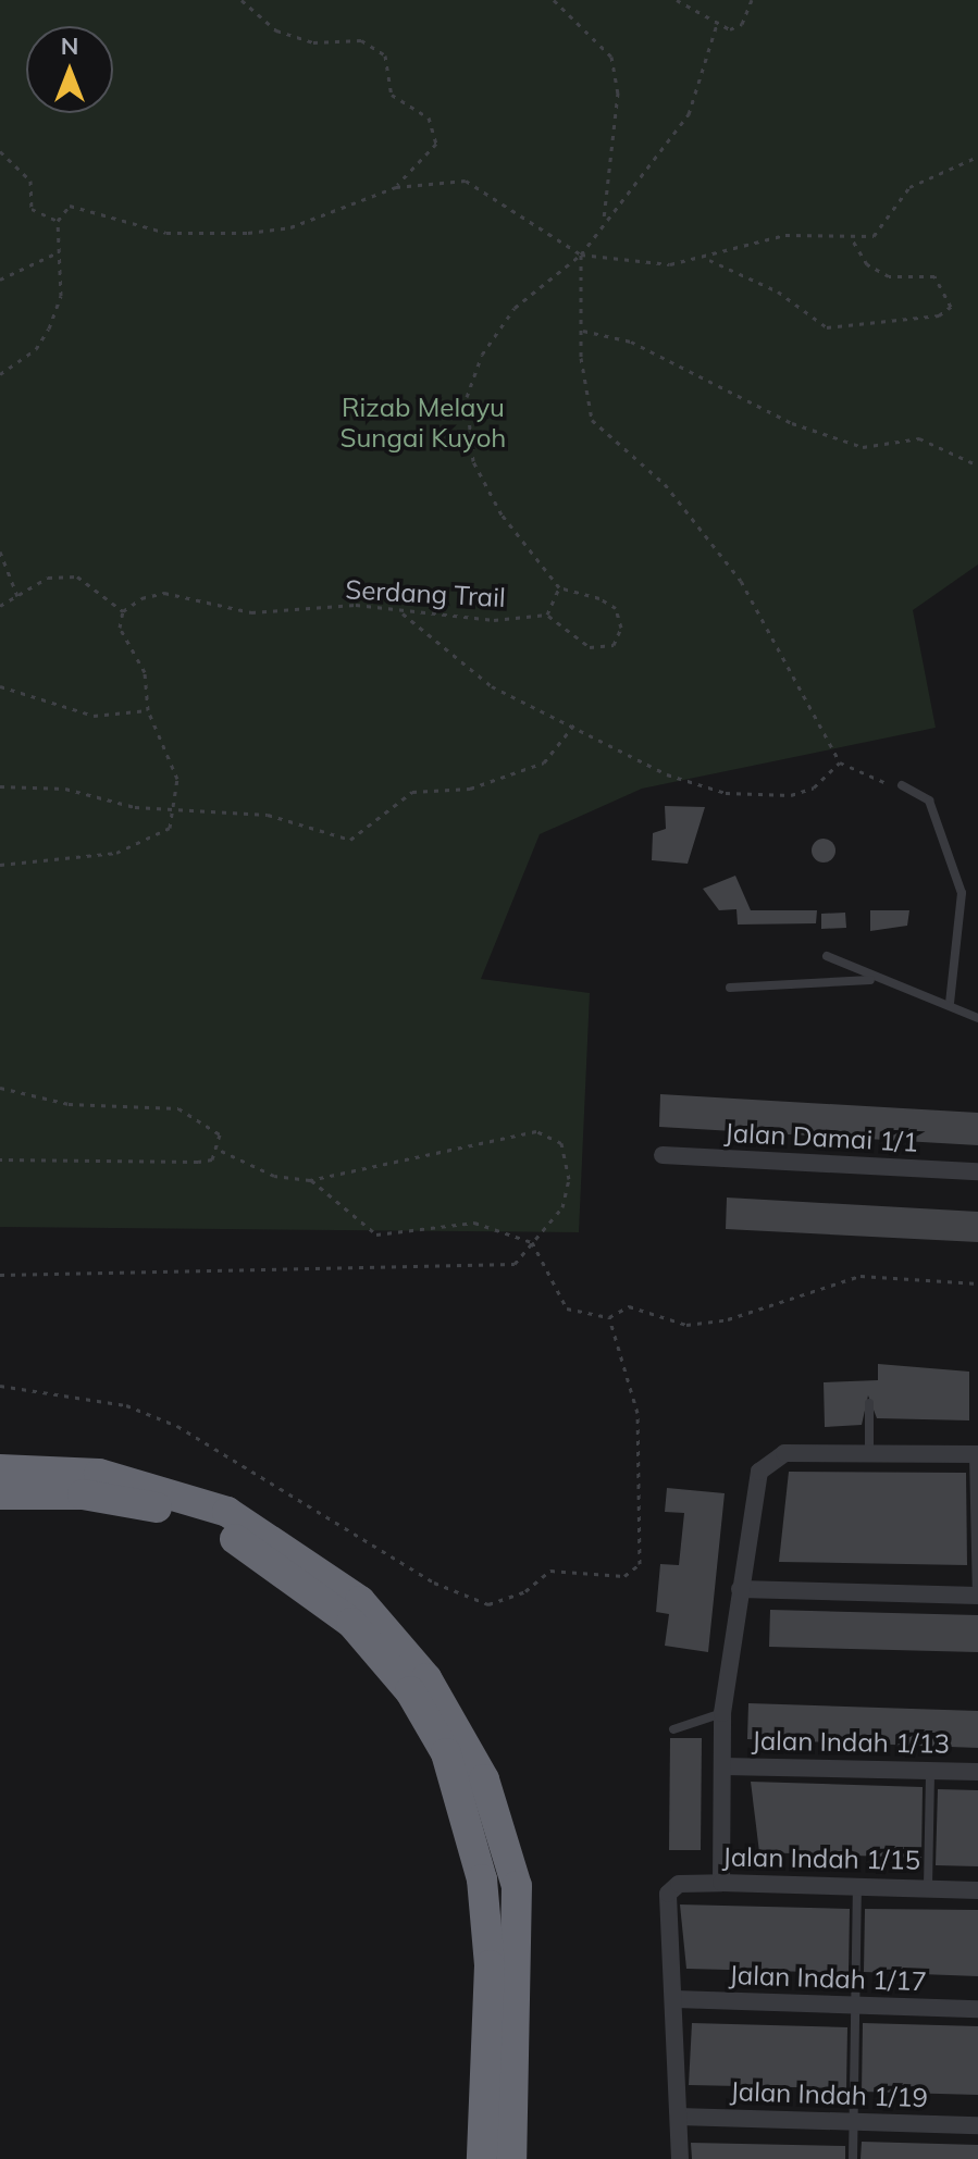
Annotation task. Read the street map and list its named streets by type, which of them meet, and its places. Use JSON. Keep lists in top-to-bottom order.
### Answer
{
  "streets": {
    "street": [
      "Jalan Damai 1/1",
      "Jalan Indah 1/13",
      "Jalan Indah 1/15",
      "Jalan Indah 1/17",
      "Jalan Indah 1/19"
    ],
    "path": ["Serdang Trail"]
  },
  "crossings": [
    ["Jalan Indah 1/15", "Jalan Indah 1/17"]
  ],
  "parks": ["Rizab Melayu Sungai Kuyoh"],
  "north": "top"
}
